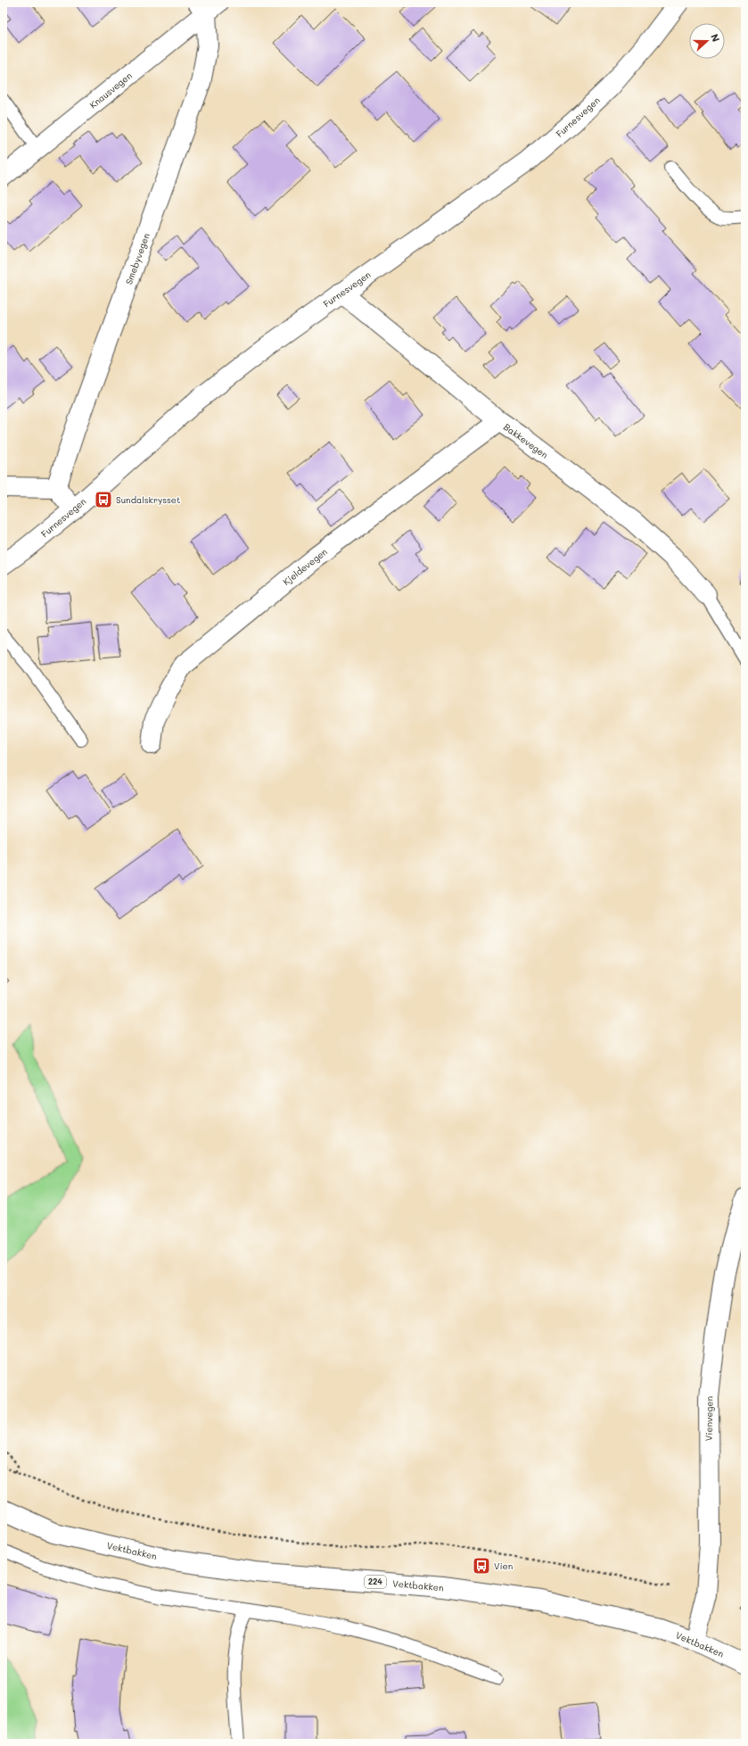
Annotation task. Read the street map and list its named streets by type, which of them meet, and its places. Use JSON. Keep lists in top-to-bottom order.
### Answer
{
  "streets": {
    "street": [
      "Knausvegen",
      "Furnesvegen",
      "Smebyvegen",
      "Bakkevegen",
      "Kjeldevegen",
      "Vienvegen",
      "Vektbakken",
      "224"
    ]
  },
  "crossings": [
    ["Knausvegen", "Smebyvegen"],
    ["Furnesvegen", "Bakkevegen"],
    ["Bakkevegen", "Kjeldevegen"],
    ["Vienvegen", "Vektbakken"]
  ],
  "places": {
    "bus stop": ["Sundalskrysset", "Vien"]
  },
  "north": "right"
}
